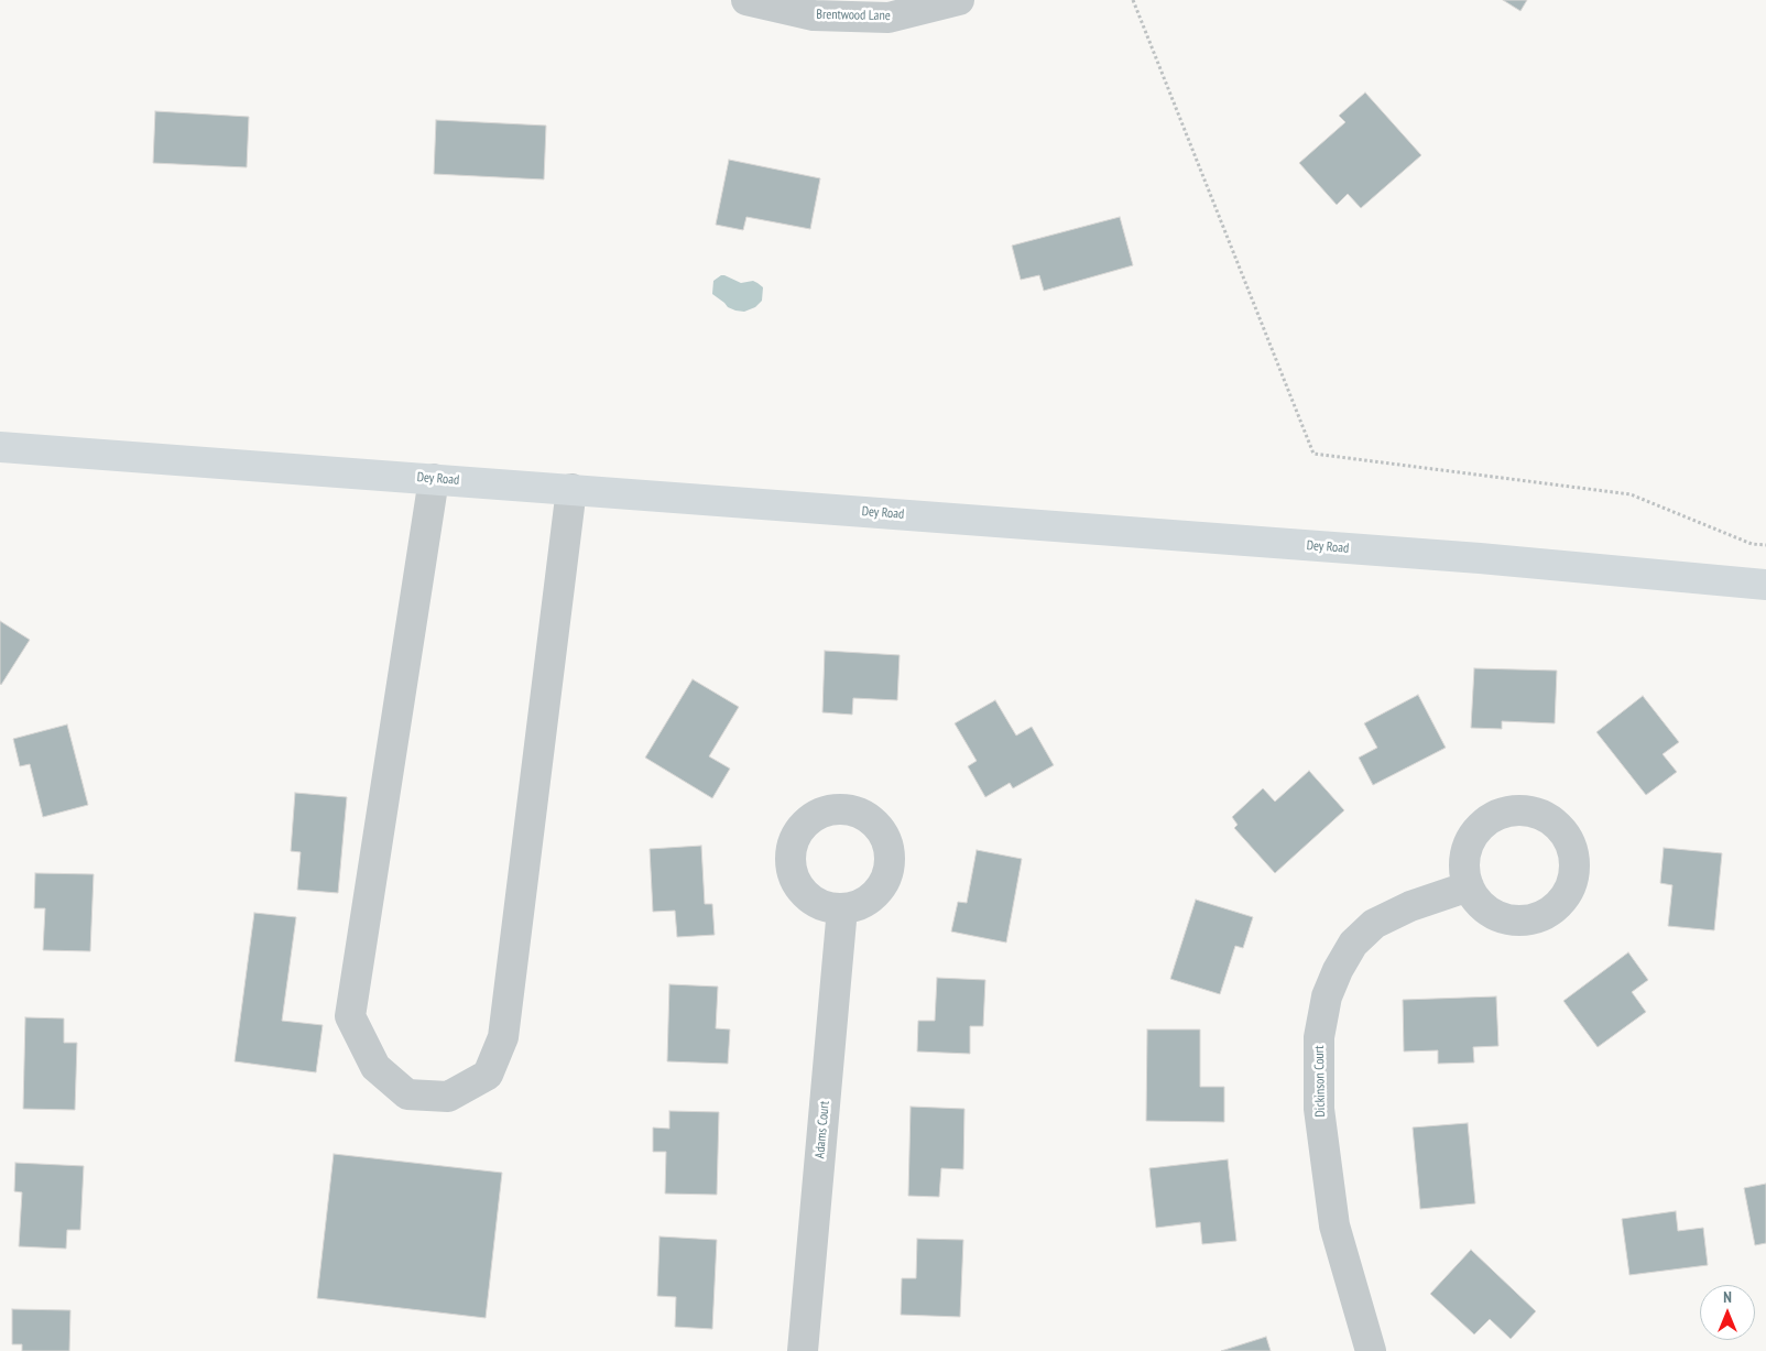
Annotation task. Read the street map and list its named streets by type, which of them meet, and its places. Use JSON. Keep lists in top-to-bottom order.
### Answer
{
  "streets": {
    "main road": ["Dey Road"],
    "street": ["Brentwood Lane", "Dickinson Court", "Adams Court"]
  },
  "north": "top"
}
